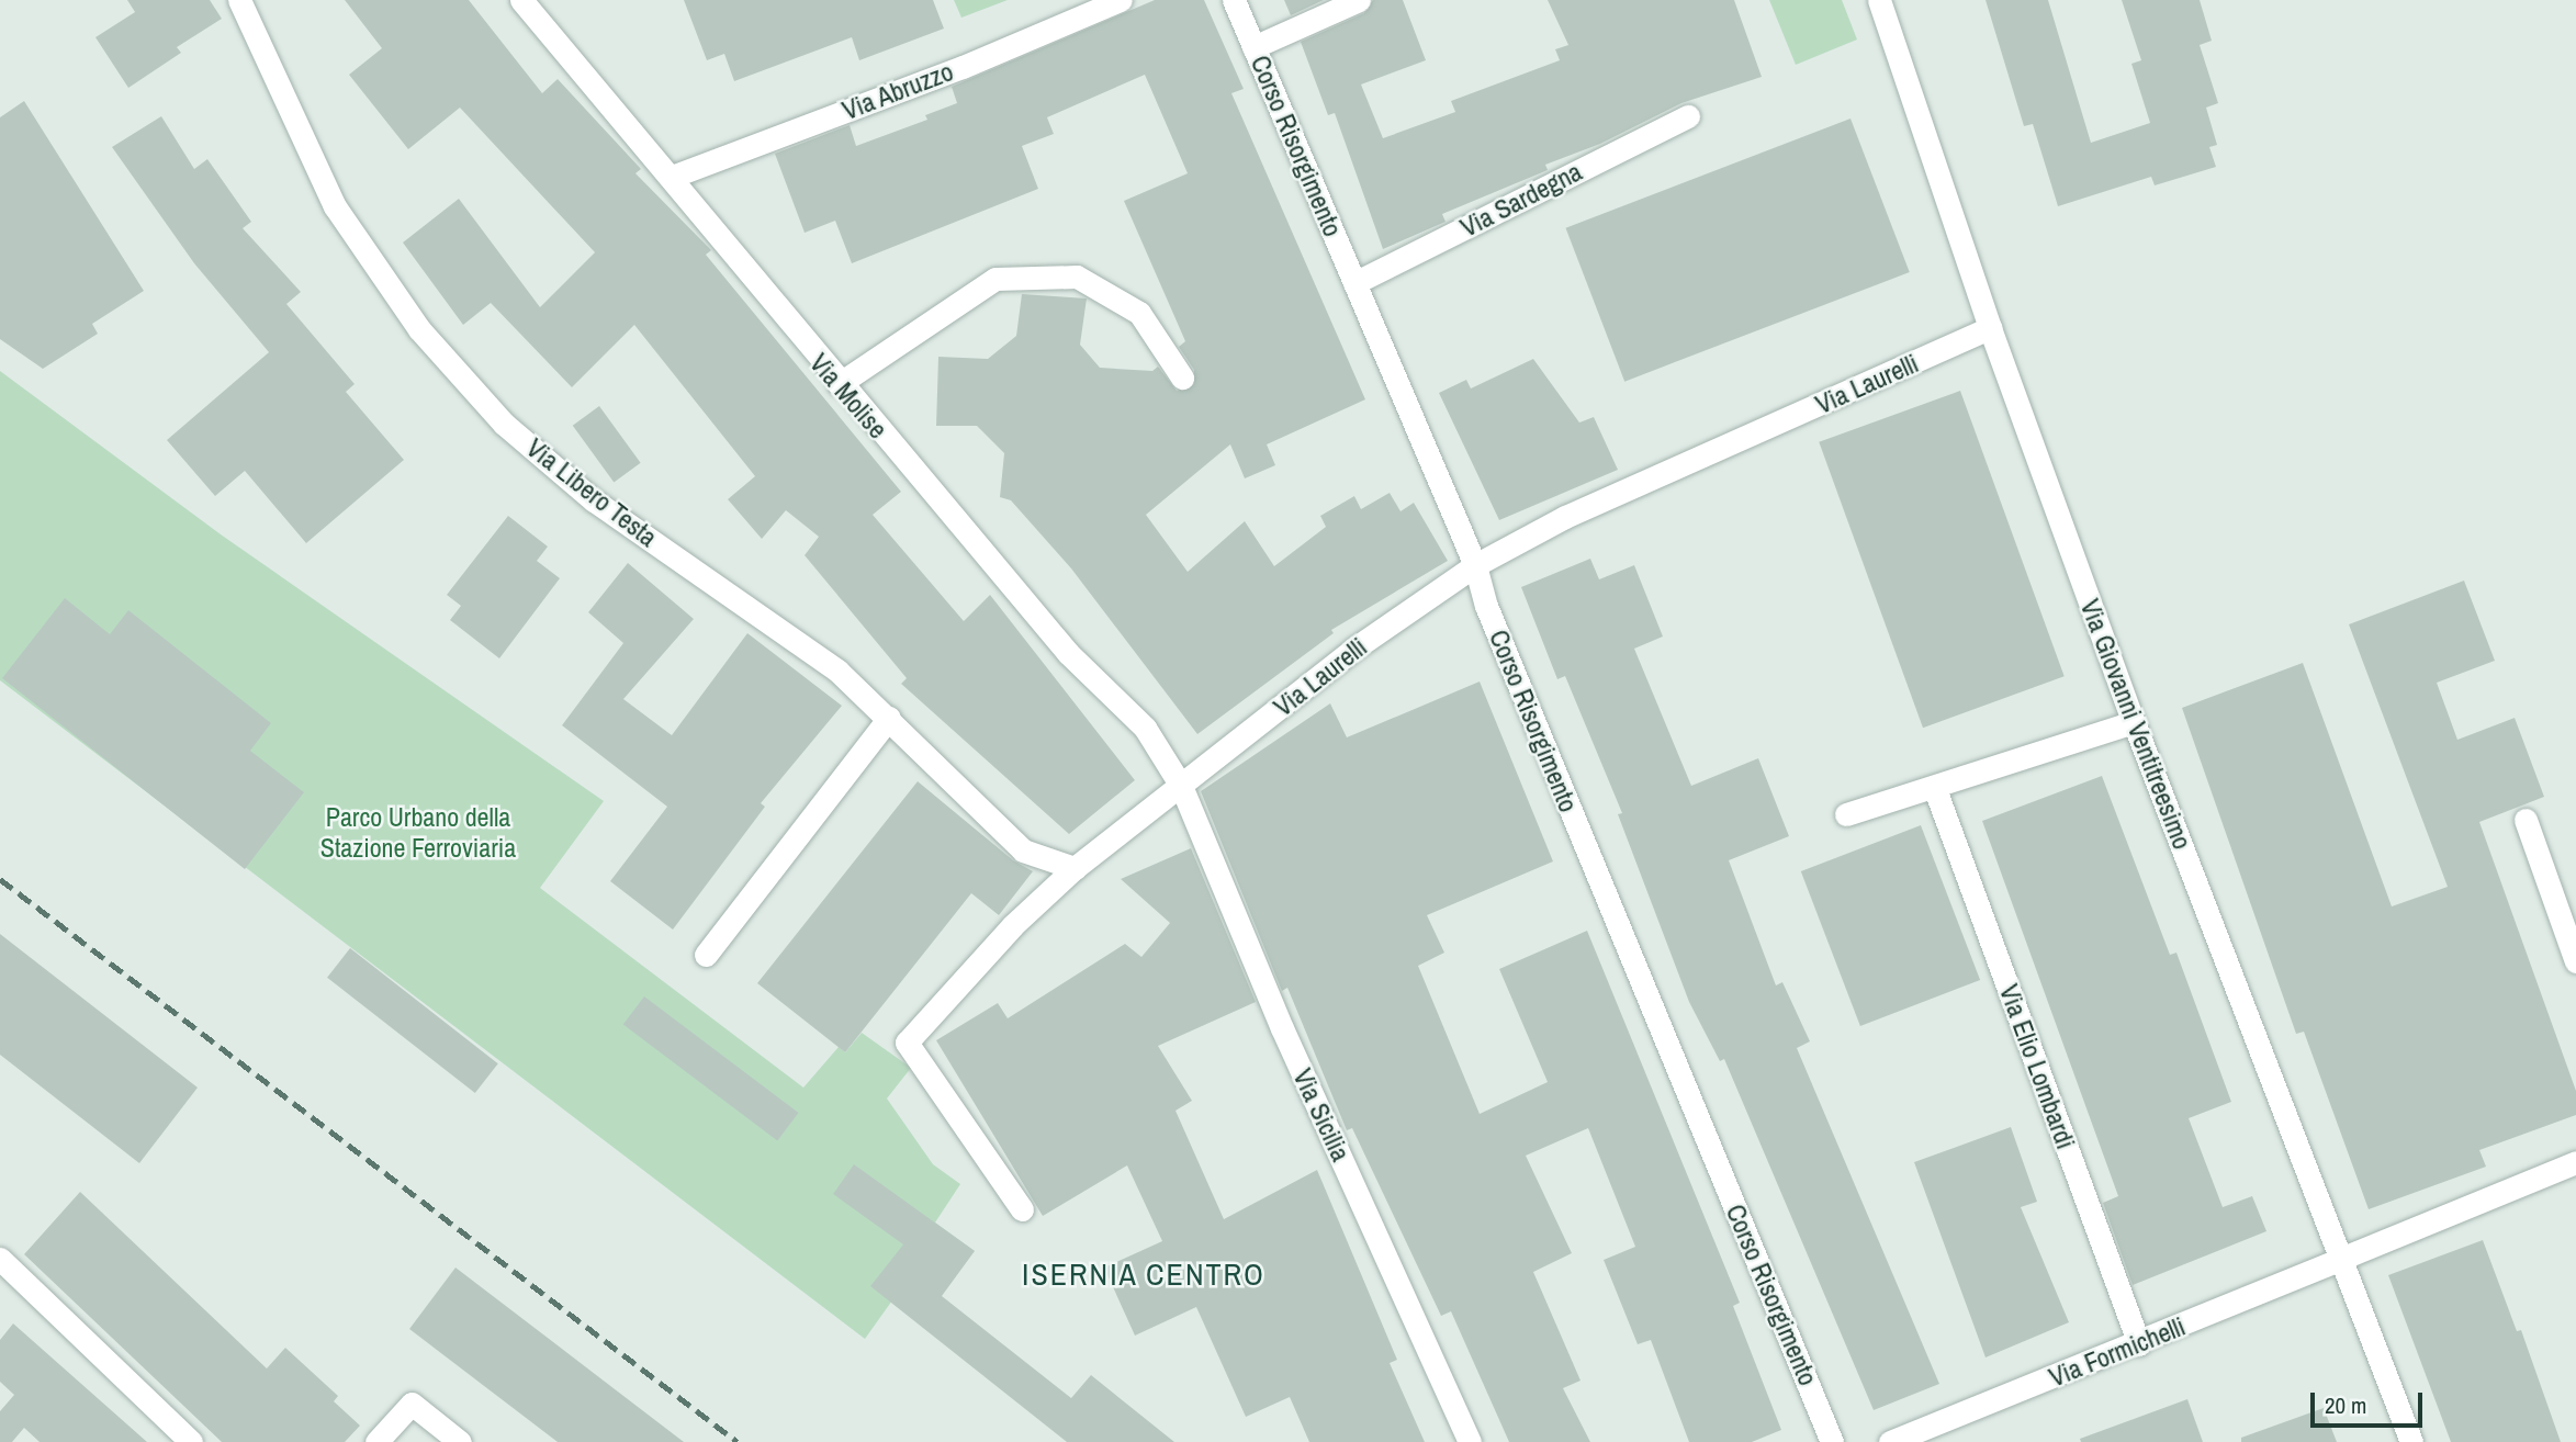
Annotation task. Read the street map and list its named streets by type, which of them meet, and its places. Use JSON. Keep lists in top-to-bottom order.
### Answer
{
  "streets": {
    "street": [
      "Via Abruzzo",
      "Corso Risorgimento",
      "Via Sardegna",
      "Via Laurelli",
      "Via Molise",
      "Via Libero Testa",
      "Via Giovanni Ventitreesimo",
      "Via Elio Lombardi",
      "Via Sicilia",
      "Via Formichelli"
    ]
  },
  "crossings": [
    ["Via Abruzzo", "Via Molise"],
    ["Corso Risorgimento", "Via Sardegna"],
    ["Corso Risorgimento", "Via Laurelli"],
    ["Via Laurelli", "Via Molise"],
    ["Via Laurelli", "Via Libero Testa"],
    ["Via Laurelli", "Via Giovanni Ventitreesimo"],
    ["Via Laurelli", "Via Sicilia"],
    ["Via Molise", "Via Sicilia"],
    ["Via Giovanni Ventitreesimo", "Via Formichelli"],
    ["Via Elio Lombardi", "Via Formichelli"]
  ],
  "districts": ["ISERNIA CENTRO"],
  "parks": ["Parco Urbano della Stazione Ferroviaria"],
  "scale_bar": "20 m"
}
